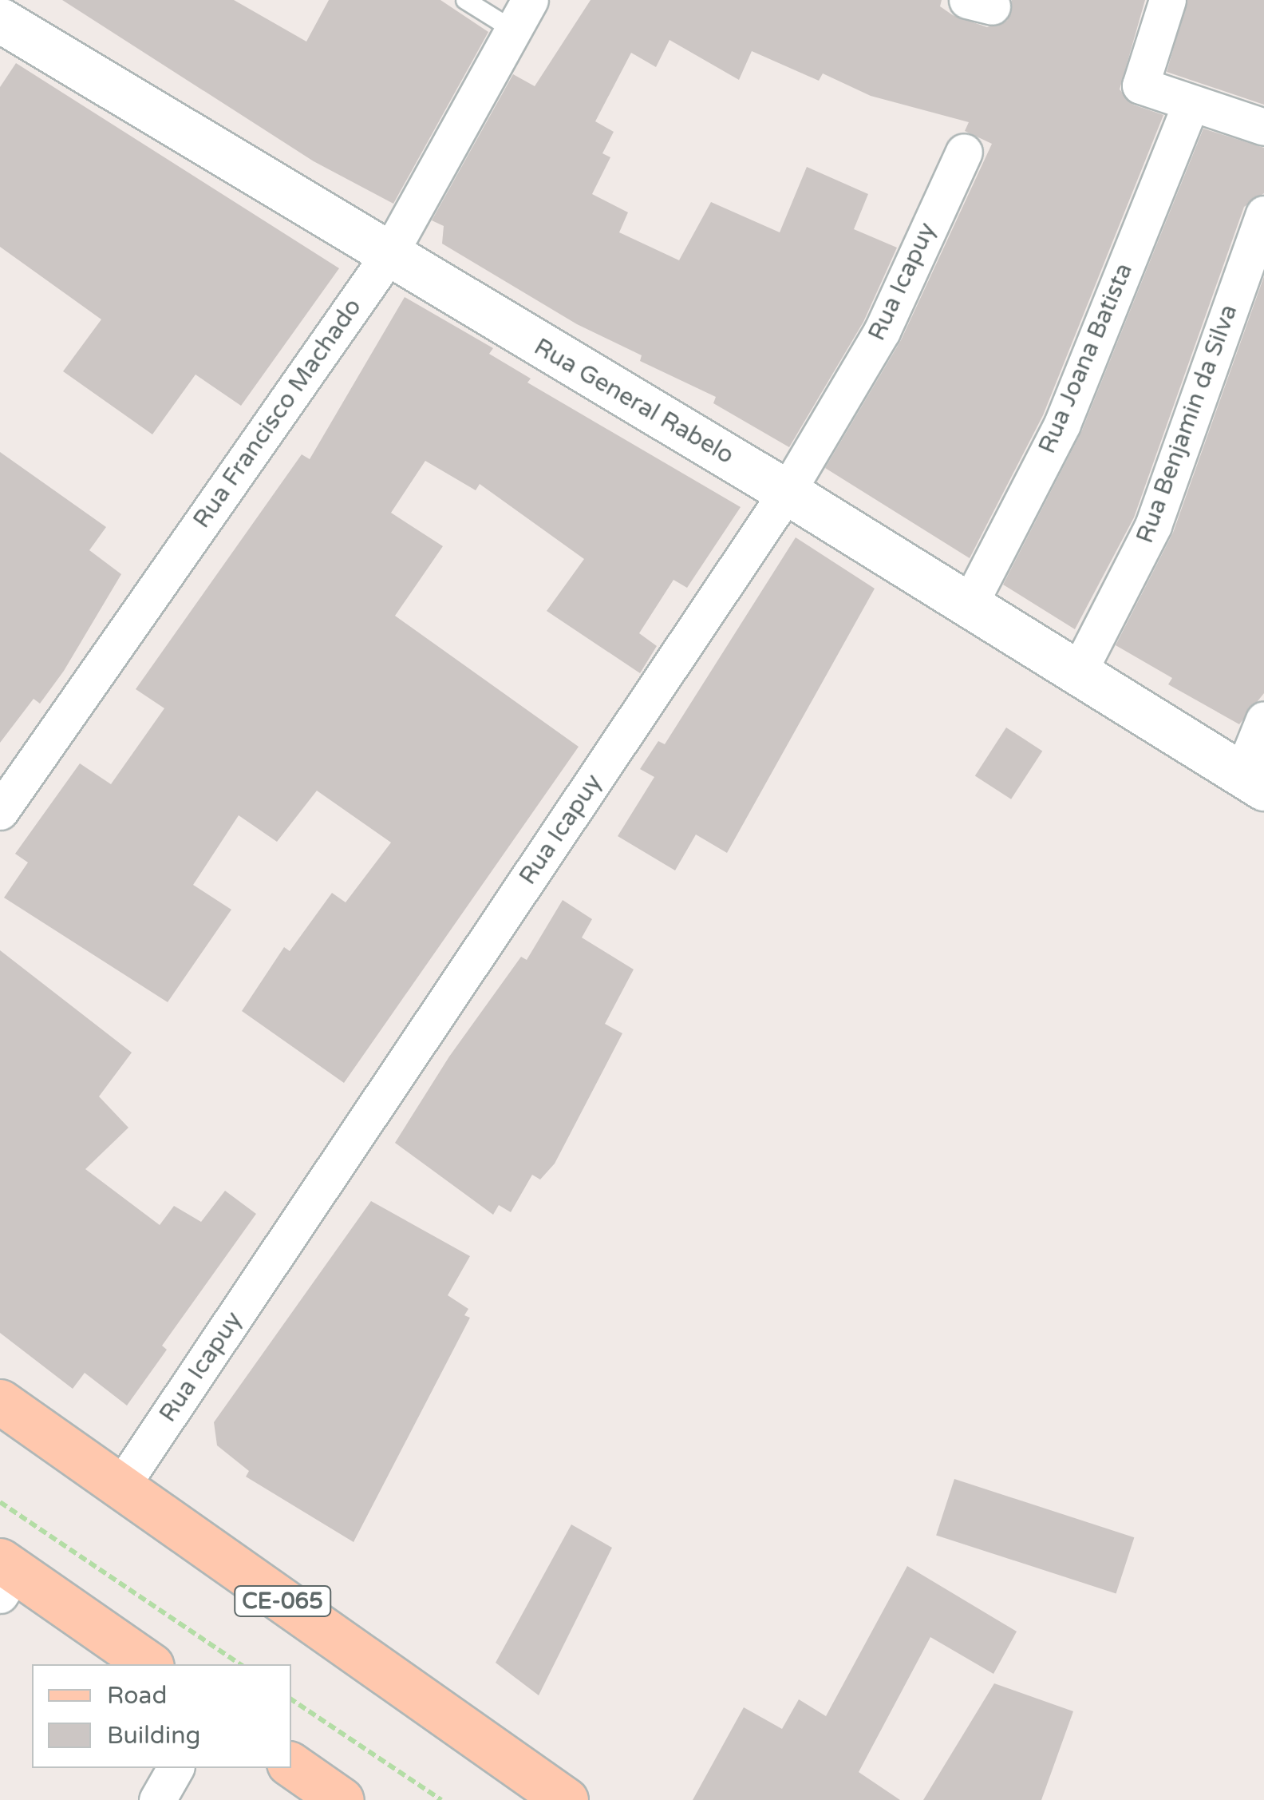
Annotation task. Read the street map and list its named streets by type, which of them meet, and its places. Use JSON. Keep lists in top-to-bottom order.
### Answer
{
  "streets": {
    "main road": ["CE-065"],
    "street": [
      "Rua Icapuy",
      "Rua Joana Batista",
      "Rua General Rabelo",
      "Rua Francisco Machado",
      "Rua Benjamin da Silva"
    ]
  },
  "crossings": [
    ["Rua Icapuy", "Rua General Rabelo"],
    ["Rua Icapuy", "CE-065"],
    ["Rua Joana Batista", "Rua General Rabelo"],
    ["Rua General Rabelo", "Rua Francisco Machado"],
    ["Rua General Rabelo", "Rua Benjamin da Silva"]
  ],
  "legend": ["Road", "Building"]
}
